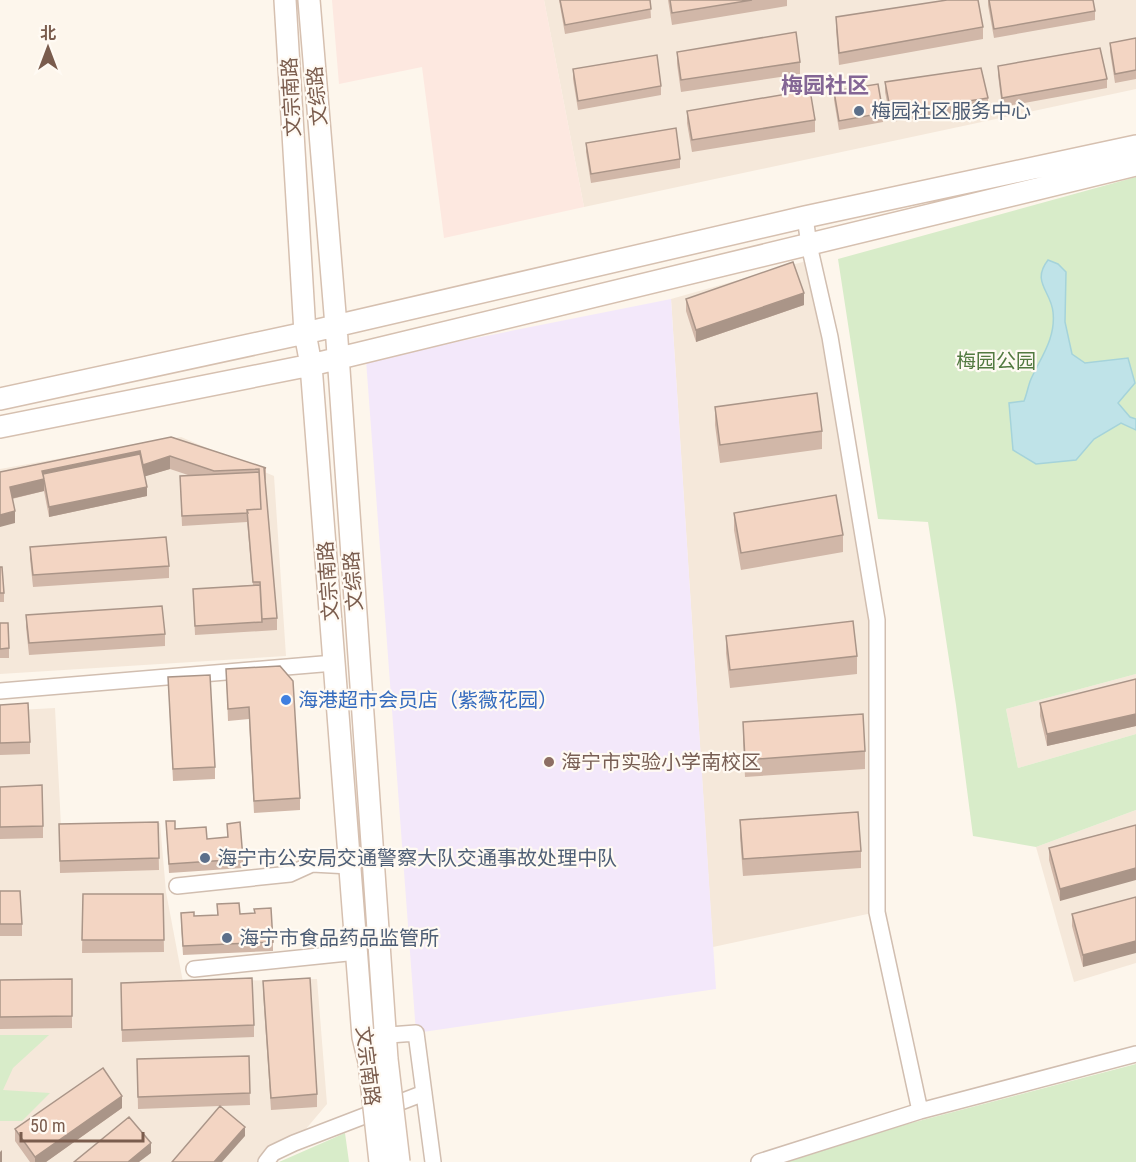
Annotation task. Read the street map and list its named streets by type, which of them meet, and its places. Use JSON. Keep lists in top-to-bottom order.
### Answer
{
  "streets": {
    "main road": ["文综路", "文宗南路"]
  },
  "crossings": [
    ["文综路", "文宗南路"]
  ],
  "districts": ["梅园社区"],
  "parks": ["梅园公园"],
  "places": [
    "梅园社区服务中心",
    "海港超市会员店（紫薇花园）",
    "海宁市实验小学南校区",
    "海宁市公安局交通警察大队交通事故处理中队",
    "海宁市食品药品监管所"
  ],
  "scale_bar": "50 m",
  "north": "top"
}
